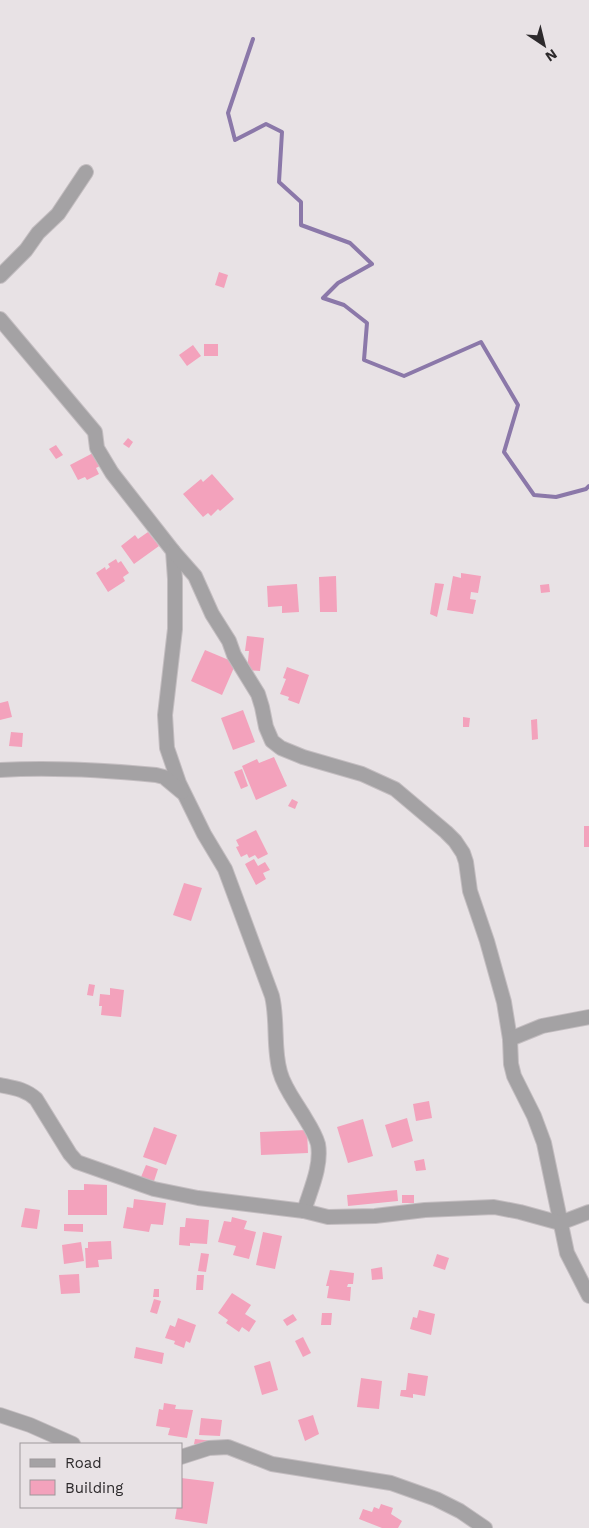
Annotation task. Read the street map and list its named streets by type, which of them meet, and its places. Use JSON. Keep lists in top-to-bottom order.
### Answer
{
  "legend": ["Road", "Building"],
  "north": "bottom right"
}
